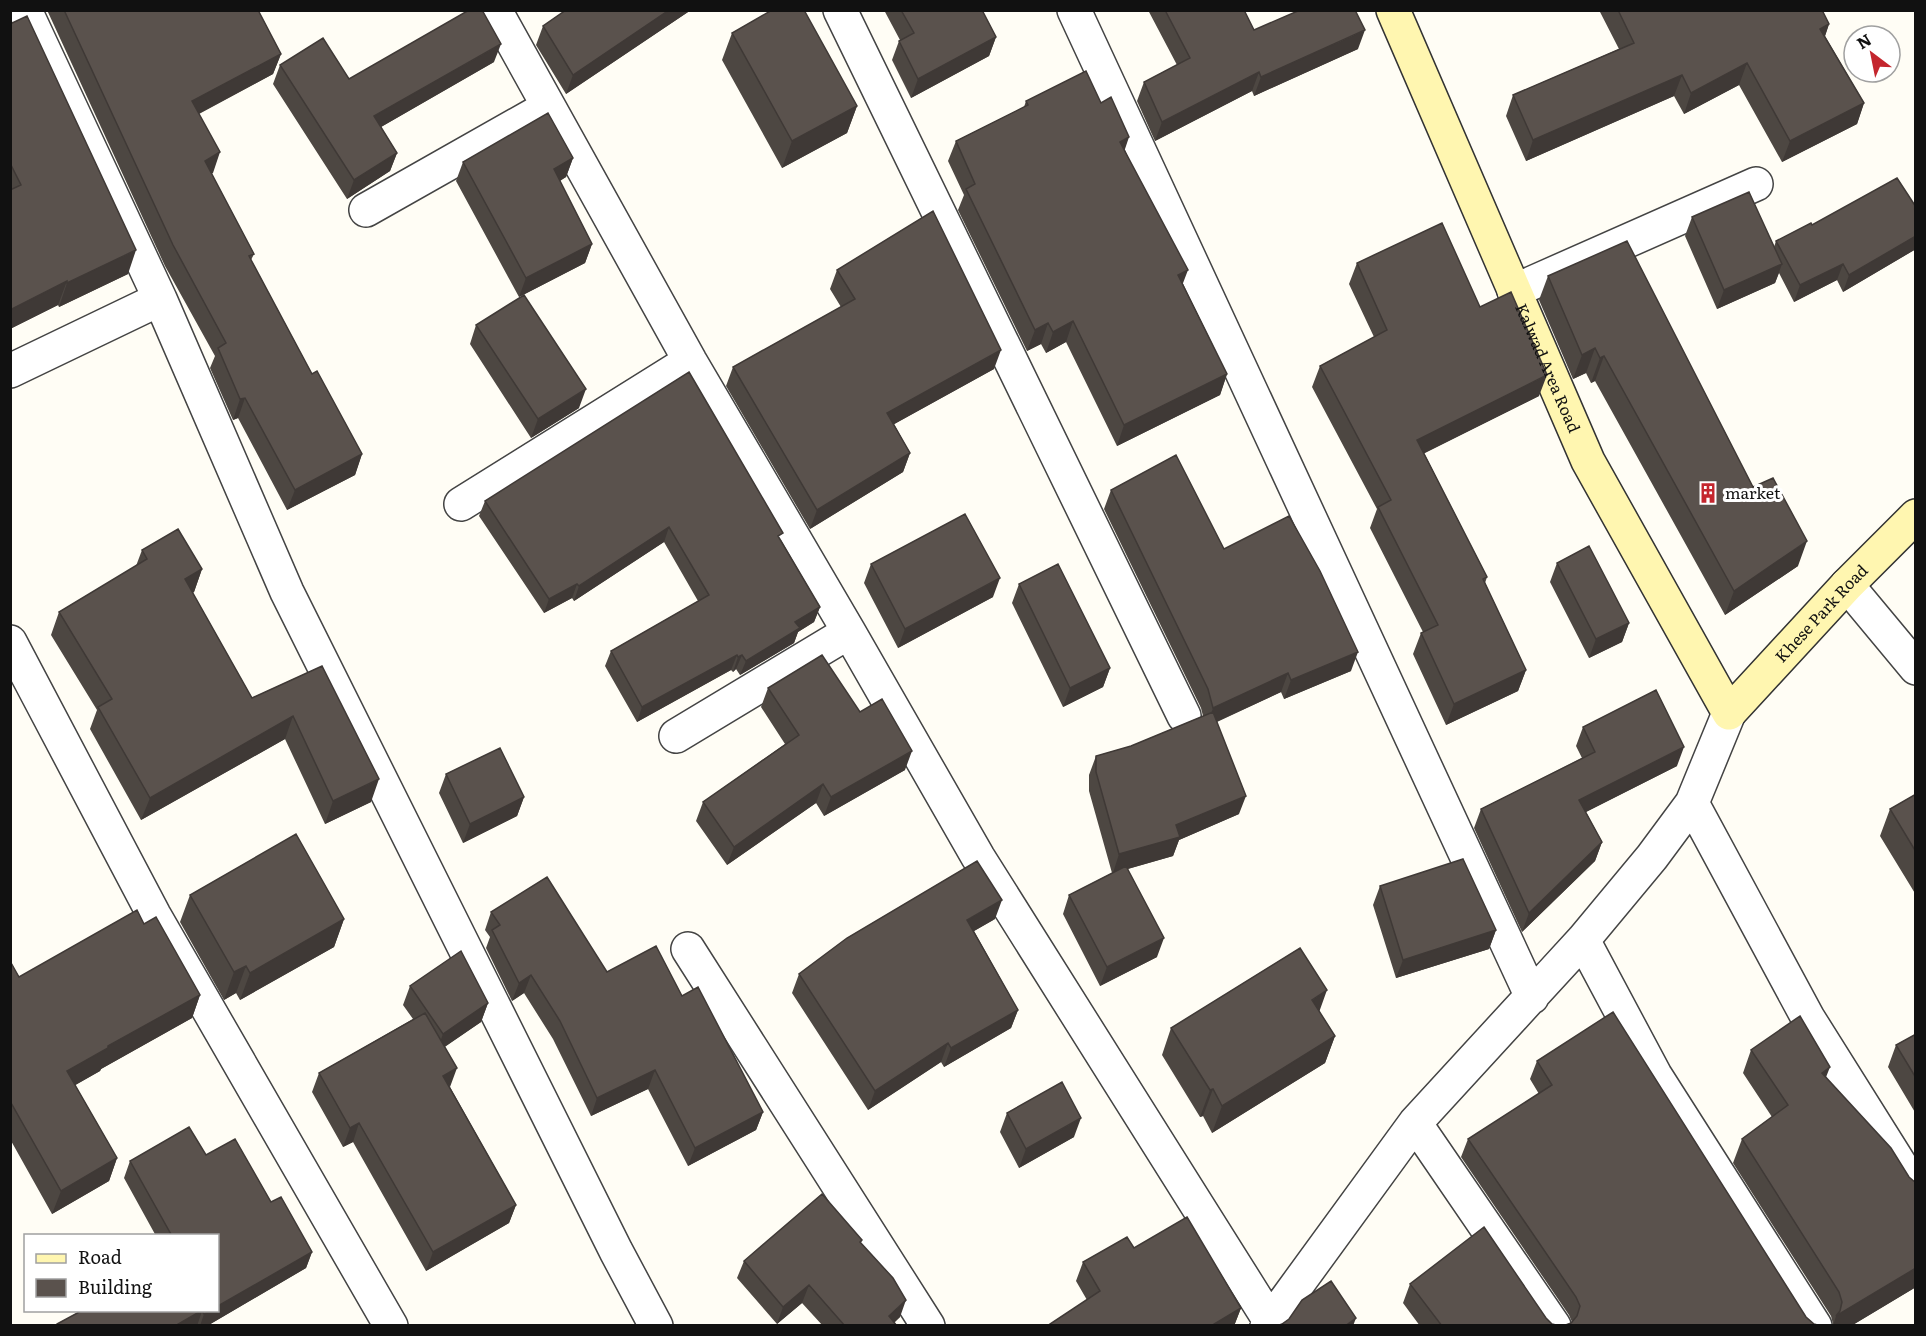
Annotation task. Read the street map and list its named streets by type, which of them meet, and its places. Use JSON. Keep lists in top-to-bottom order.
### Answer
{
  "streets": {
    "street": ["Kalwad Area Road", "Khese Park Road"]
  },
  "crossings": [
    ["Kalwad Area Road", "Khese Park Road"]
  ],
  "places": {
    "building": ["market"]
  },
  "legend": ["Road", "Building"],
  "north": "top left"
}
